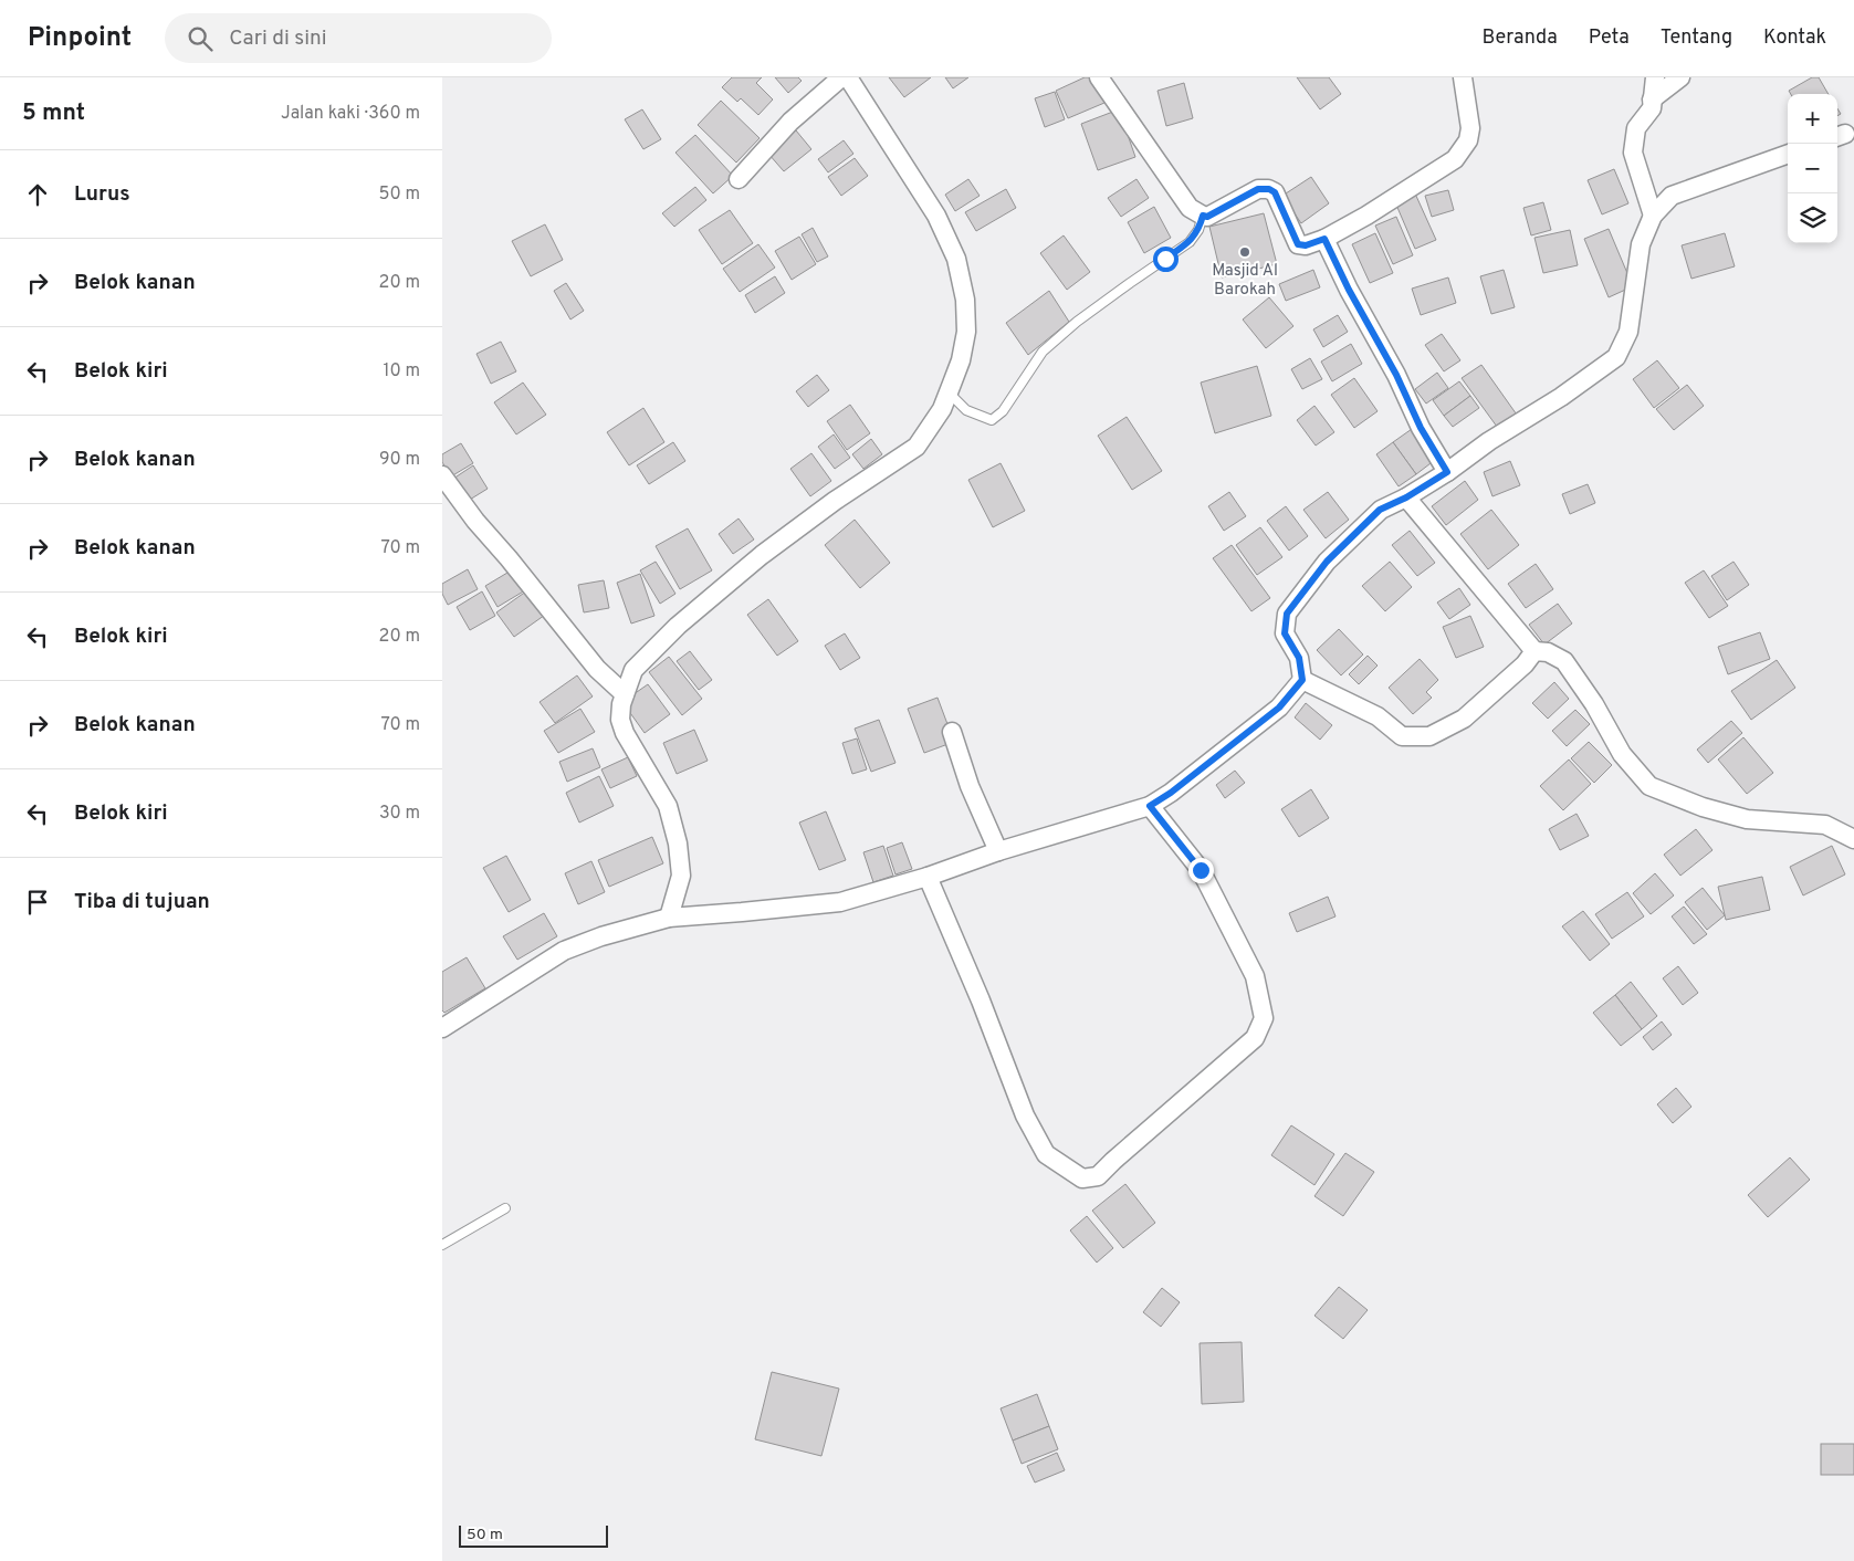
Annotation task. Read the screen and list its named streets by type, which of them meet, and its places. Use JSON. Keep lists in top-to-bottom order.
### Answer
{
  "places": ["Masjid Al Barokah"],
  "scale_bar": "50 m",
  "page": {
    "header": "Pinpoint",
    "search": "Cari di sini",
    "nav": [
      "Beranda",
      "Peta",
      "Tentang",
      "Kontak"
    ],
    "heading": ["5 mnt", "Jalan kaki · 360 m"],
    "map_buttons": ["+", "−"],
    "list": [
      ["Lurus", "50 m"],
      ["Belok kanan", "20 m"],
      ["Belok kiri", "10 m"],
      ["Belok kanan", "90 m"],
      ["Belok kanan", "70 m"],
      ["Belok kiri", "20 m"],
      ["Belok kanan", "70 m"],
      ["Belok kiri", "30 m"],
      "Tiba di tujuan"
    ],
    "scale": "50 m"
  }
}
